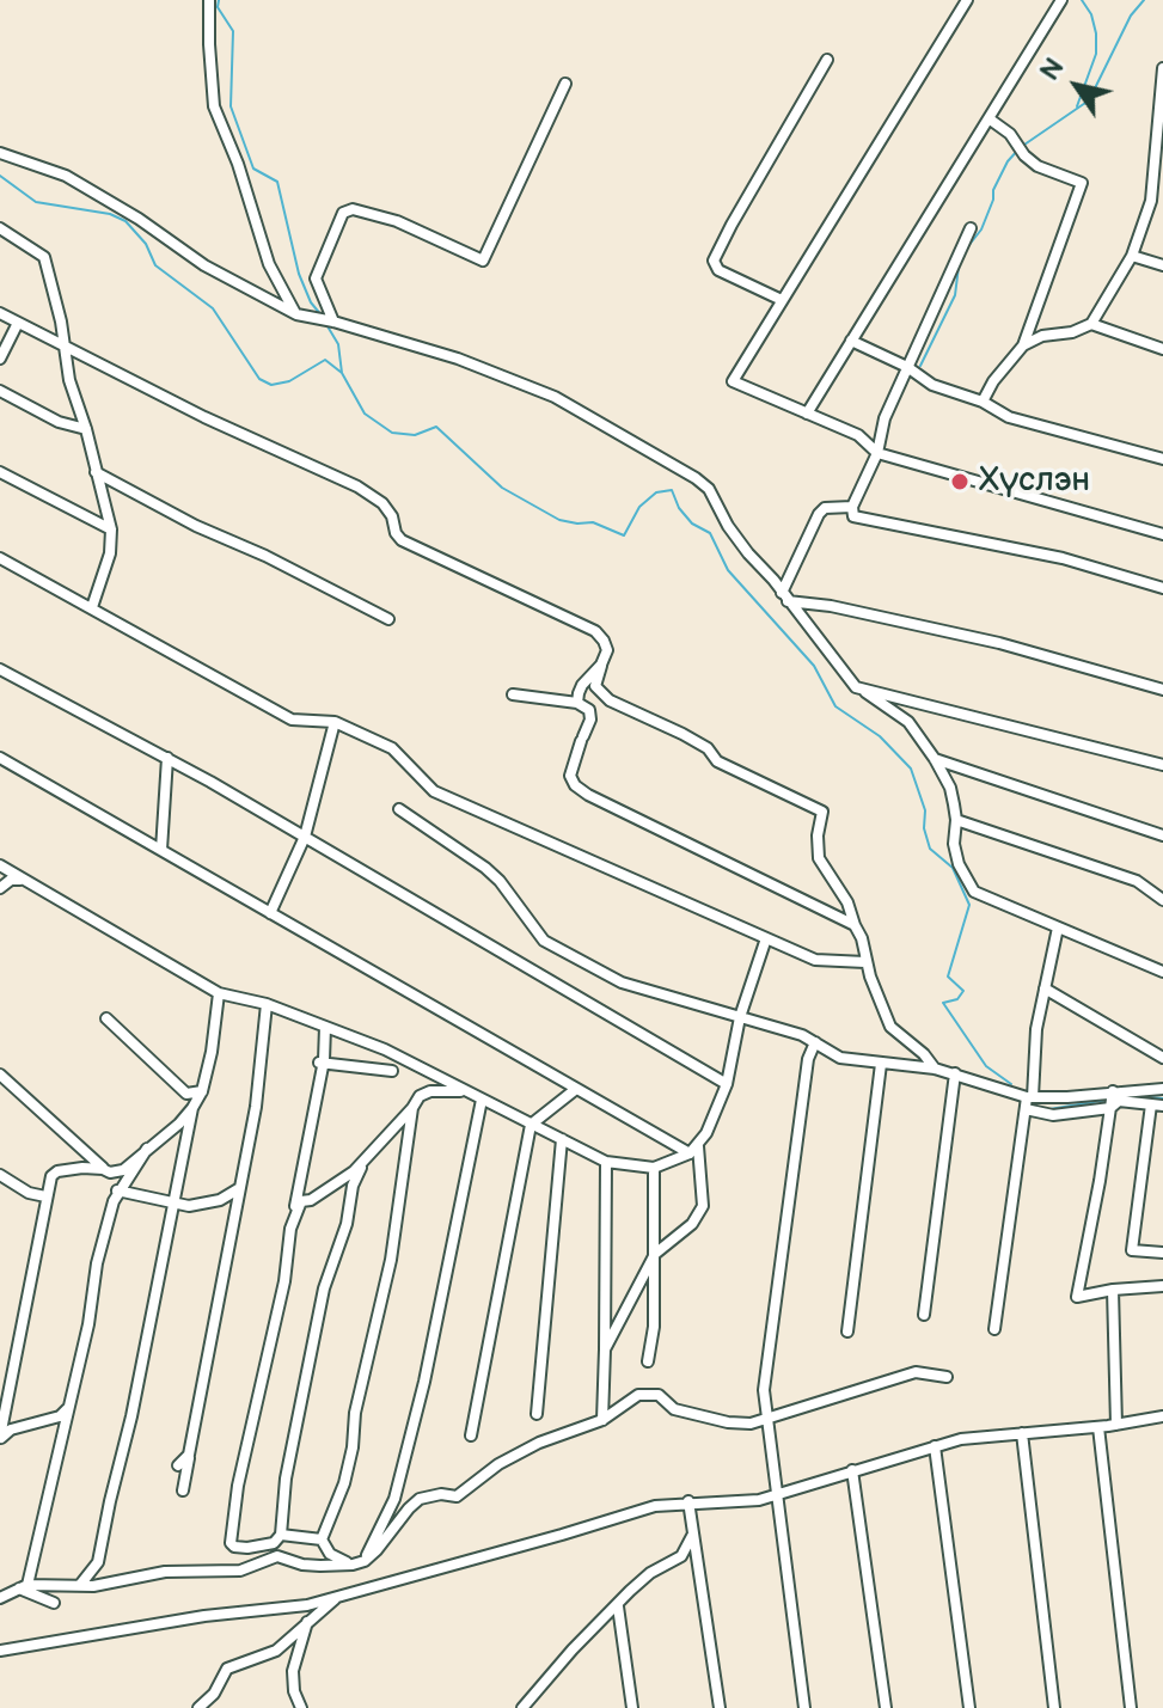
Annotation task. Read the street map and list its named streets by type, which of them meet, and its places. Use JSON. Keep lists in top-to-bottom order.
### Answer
{
  "places": ["Хүслэн"],
  "north": "top left"
}
